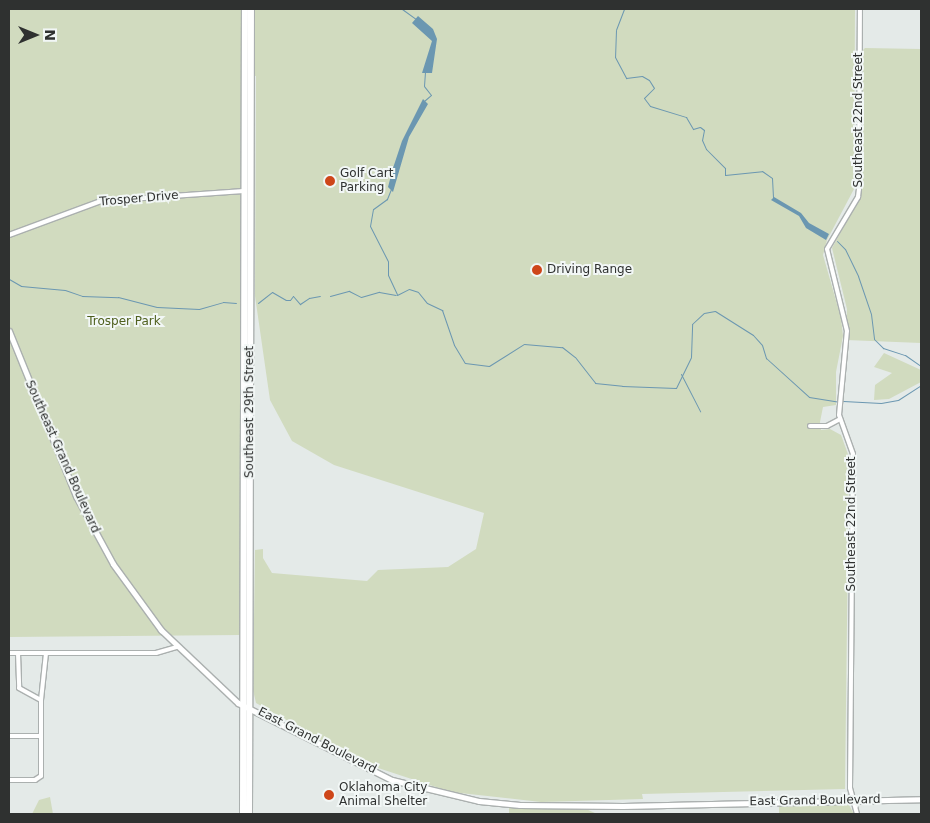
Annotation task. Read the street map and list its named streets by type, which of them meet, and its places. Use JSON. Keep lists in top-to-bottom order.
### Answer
{
  "streets": {
    "main road": ["Southeast 29th Street"],
    "street": [
      "Southeast 22nd Street",
      "Trosper Drive",
      "Southeast Grand Boulevard",
      "East Grand Boulevard"
    ]
  },
  "crossings": [
    ["Southeast 22nd Street", "East Grand Boulevard"],
    ["Trosper Drive", "Southeast 29th Street"],
    ["Southeast 29th Street", "Southeast Grand Boulevard"],
    ["Southeast 29th Street", "East Grand Boulevard"],
    ["Southeast Grand Boulevard", "East Grand Boulevard"]
  ],
  "parks": ["Trosper Park"],
  "places": ["Golf Cart Parking", "Driving Range", "Oklahoma City Animal Shelter"],
  "north": "right"
}
